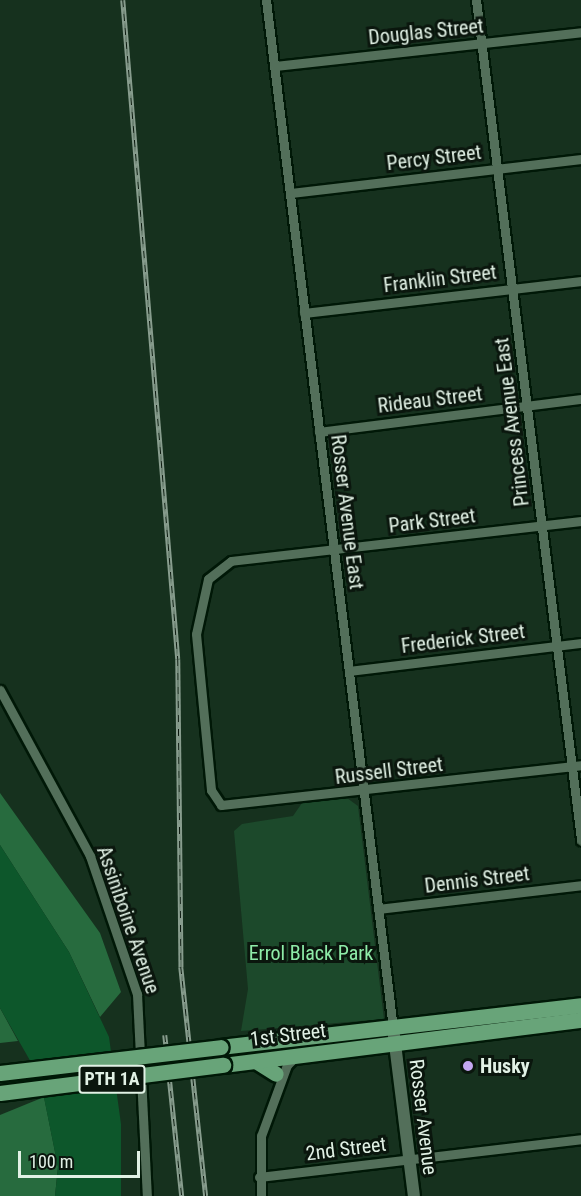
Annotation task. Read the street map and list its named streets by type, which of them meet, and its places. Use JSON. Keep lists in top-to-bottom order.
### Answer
{
  "streets": {
    "main road": ["1st Street", "PTH 1A"],
    "street": [
      "Douglas Street",
      "Percy Street",
      "Franklin Street",
      "Rideau Street",
      "Princess Avenue East",
      "Rosser Avenue East",
      "Park Street",
      "Frederick Street",
      "Russell Street",
      "Dennis Street",
      "Assiniboine Avenue",
      "Rosser Avenue",
      "2nd Street"
    ]
  },
  "crossings": [
    ["Douglas Street", "Princess Avenue East"],
    ["Douglas Street", "Rosser Avenue East"],
    ["Percy Street", "Princess Avenue East"],
    ["Percy Street", "Rosser Avenue East"],
    ["Franklin Street", "Princess Avenue East"],
    ["Franklin Street", "Rosser Avenue East"],
    ["Rideau Street", "Princess Avenue East"],
    ["Rideau Street", "Rosser Avenue East"],
    ["Princess Avenue East", "Park Street"],
    ["Princess Avenue East", "Frederick Street"],
    ["Princess Avenue East", "Russell Street"],
    ["Rosser Avenue East", "Park Street"],
    ["Rosser Avenue East", "Frederick Street"],
    ["Rosser Avenue East", "Russell Street"],
    ["Rosser Avenue East", "Dennis Street"],
    ["Rosser Avenue East", "1st Street"],
    ["Rosser Avenue East", "Rosser Avenue"],
    ["Park Street", "Russell Street"],
    ["1st Street", "Rosser Avenue"],
    ["Rosser Avenue", "2nd Street"]
  ],
  "parks": ["Errol Black Park"],
  "places": ["Husky"],
  "scale_bar": "100 m"
}
